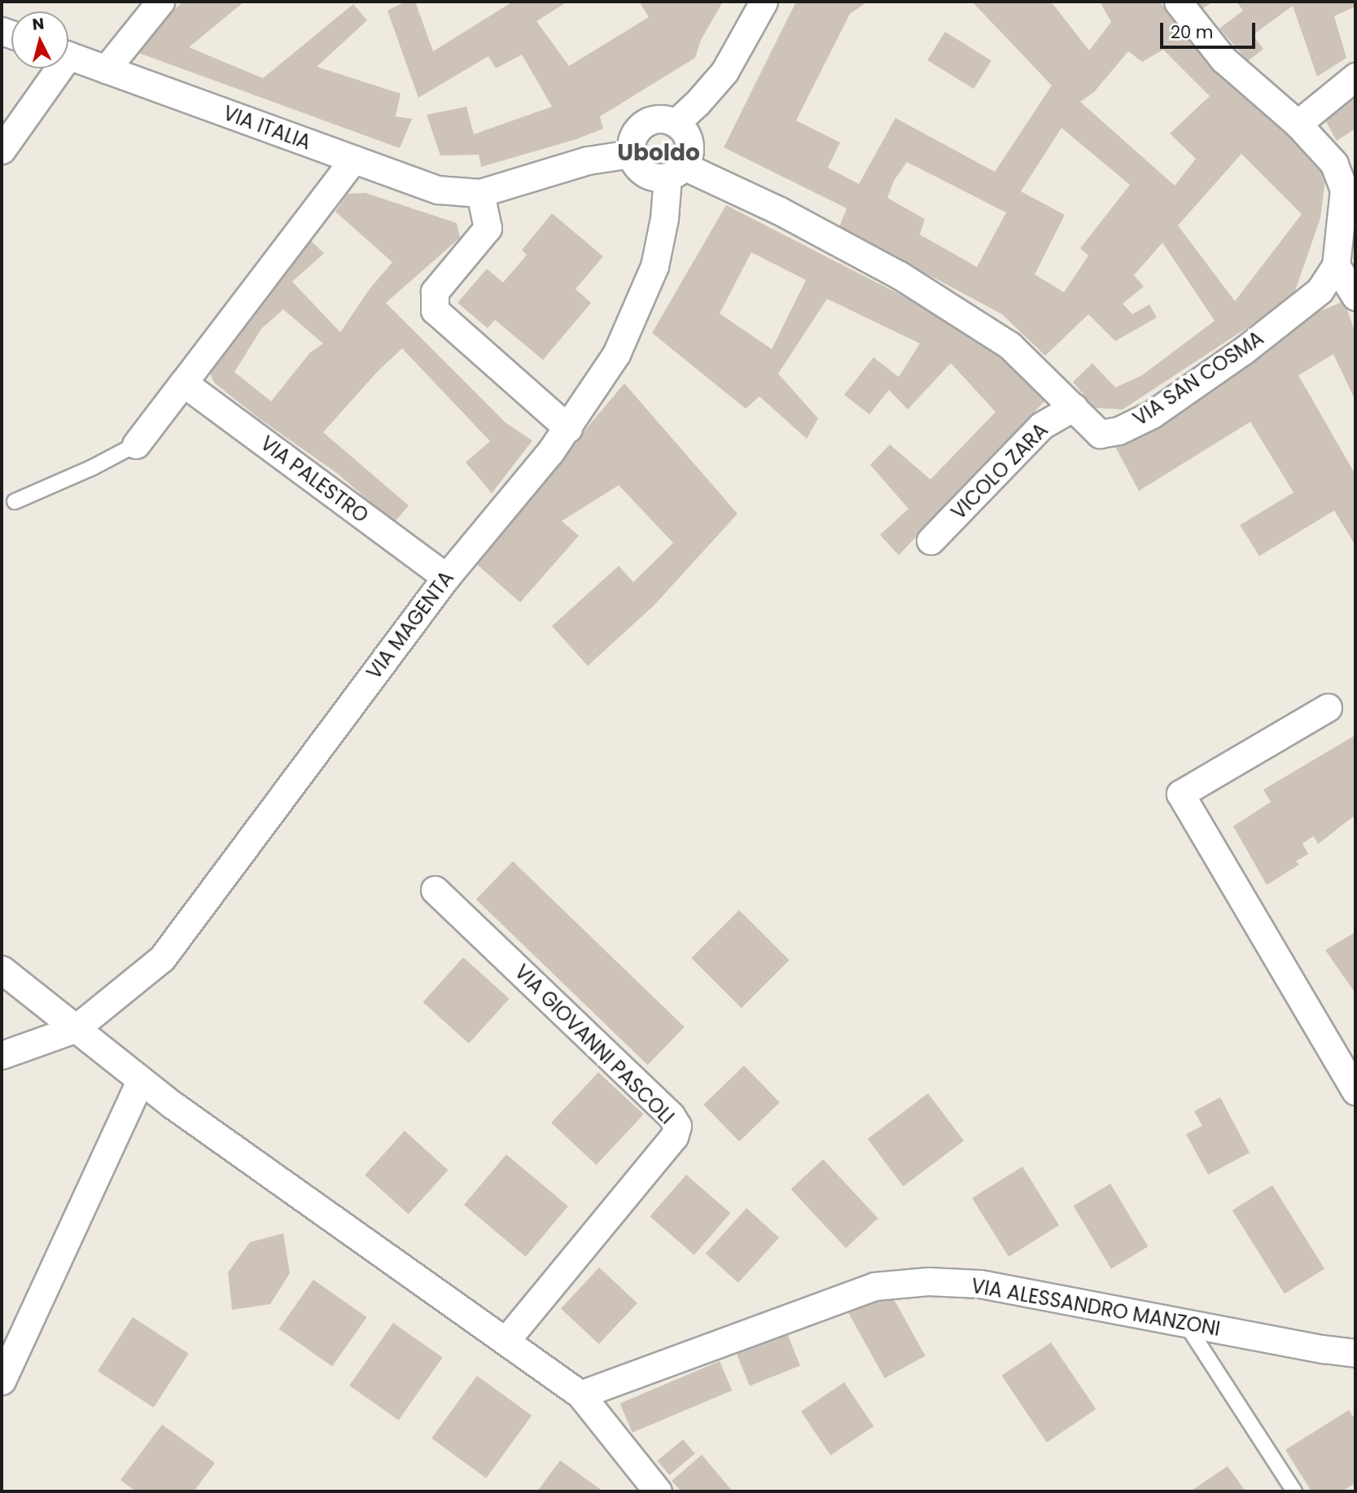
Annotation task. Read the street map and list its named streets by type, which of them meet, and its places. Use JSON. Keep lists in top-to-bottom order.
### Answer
{
  "streets": {
    "street": [
      "VIA ITALIA",
      "VIA SAN COSMA",
      "VICOLO ZARA",
      "VIA PALESTRO",
      "VIA MAGENTA",
      "VIA GIOVANNI PASCOLI",
      "VIA ALESSANDRO MANZONI"
    ]
  },
  "crossings": [
    ["VIA SAN COSMA", "VICOLO ZARA"],
    ["VIA SAN COSMA", "VIA MAGENTA"],
    ["VIA PALESTRO", "VIA MAGENTA"]
  ],
  "districts": ["Uboldo"],
  "scale_bar": "20 m",
  "north": "top"
}
